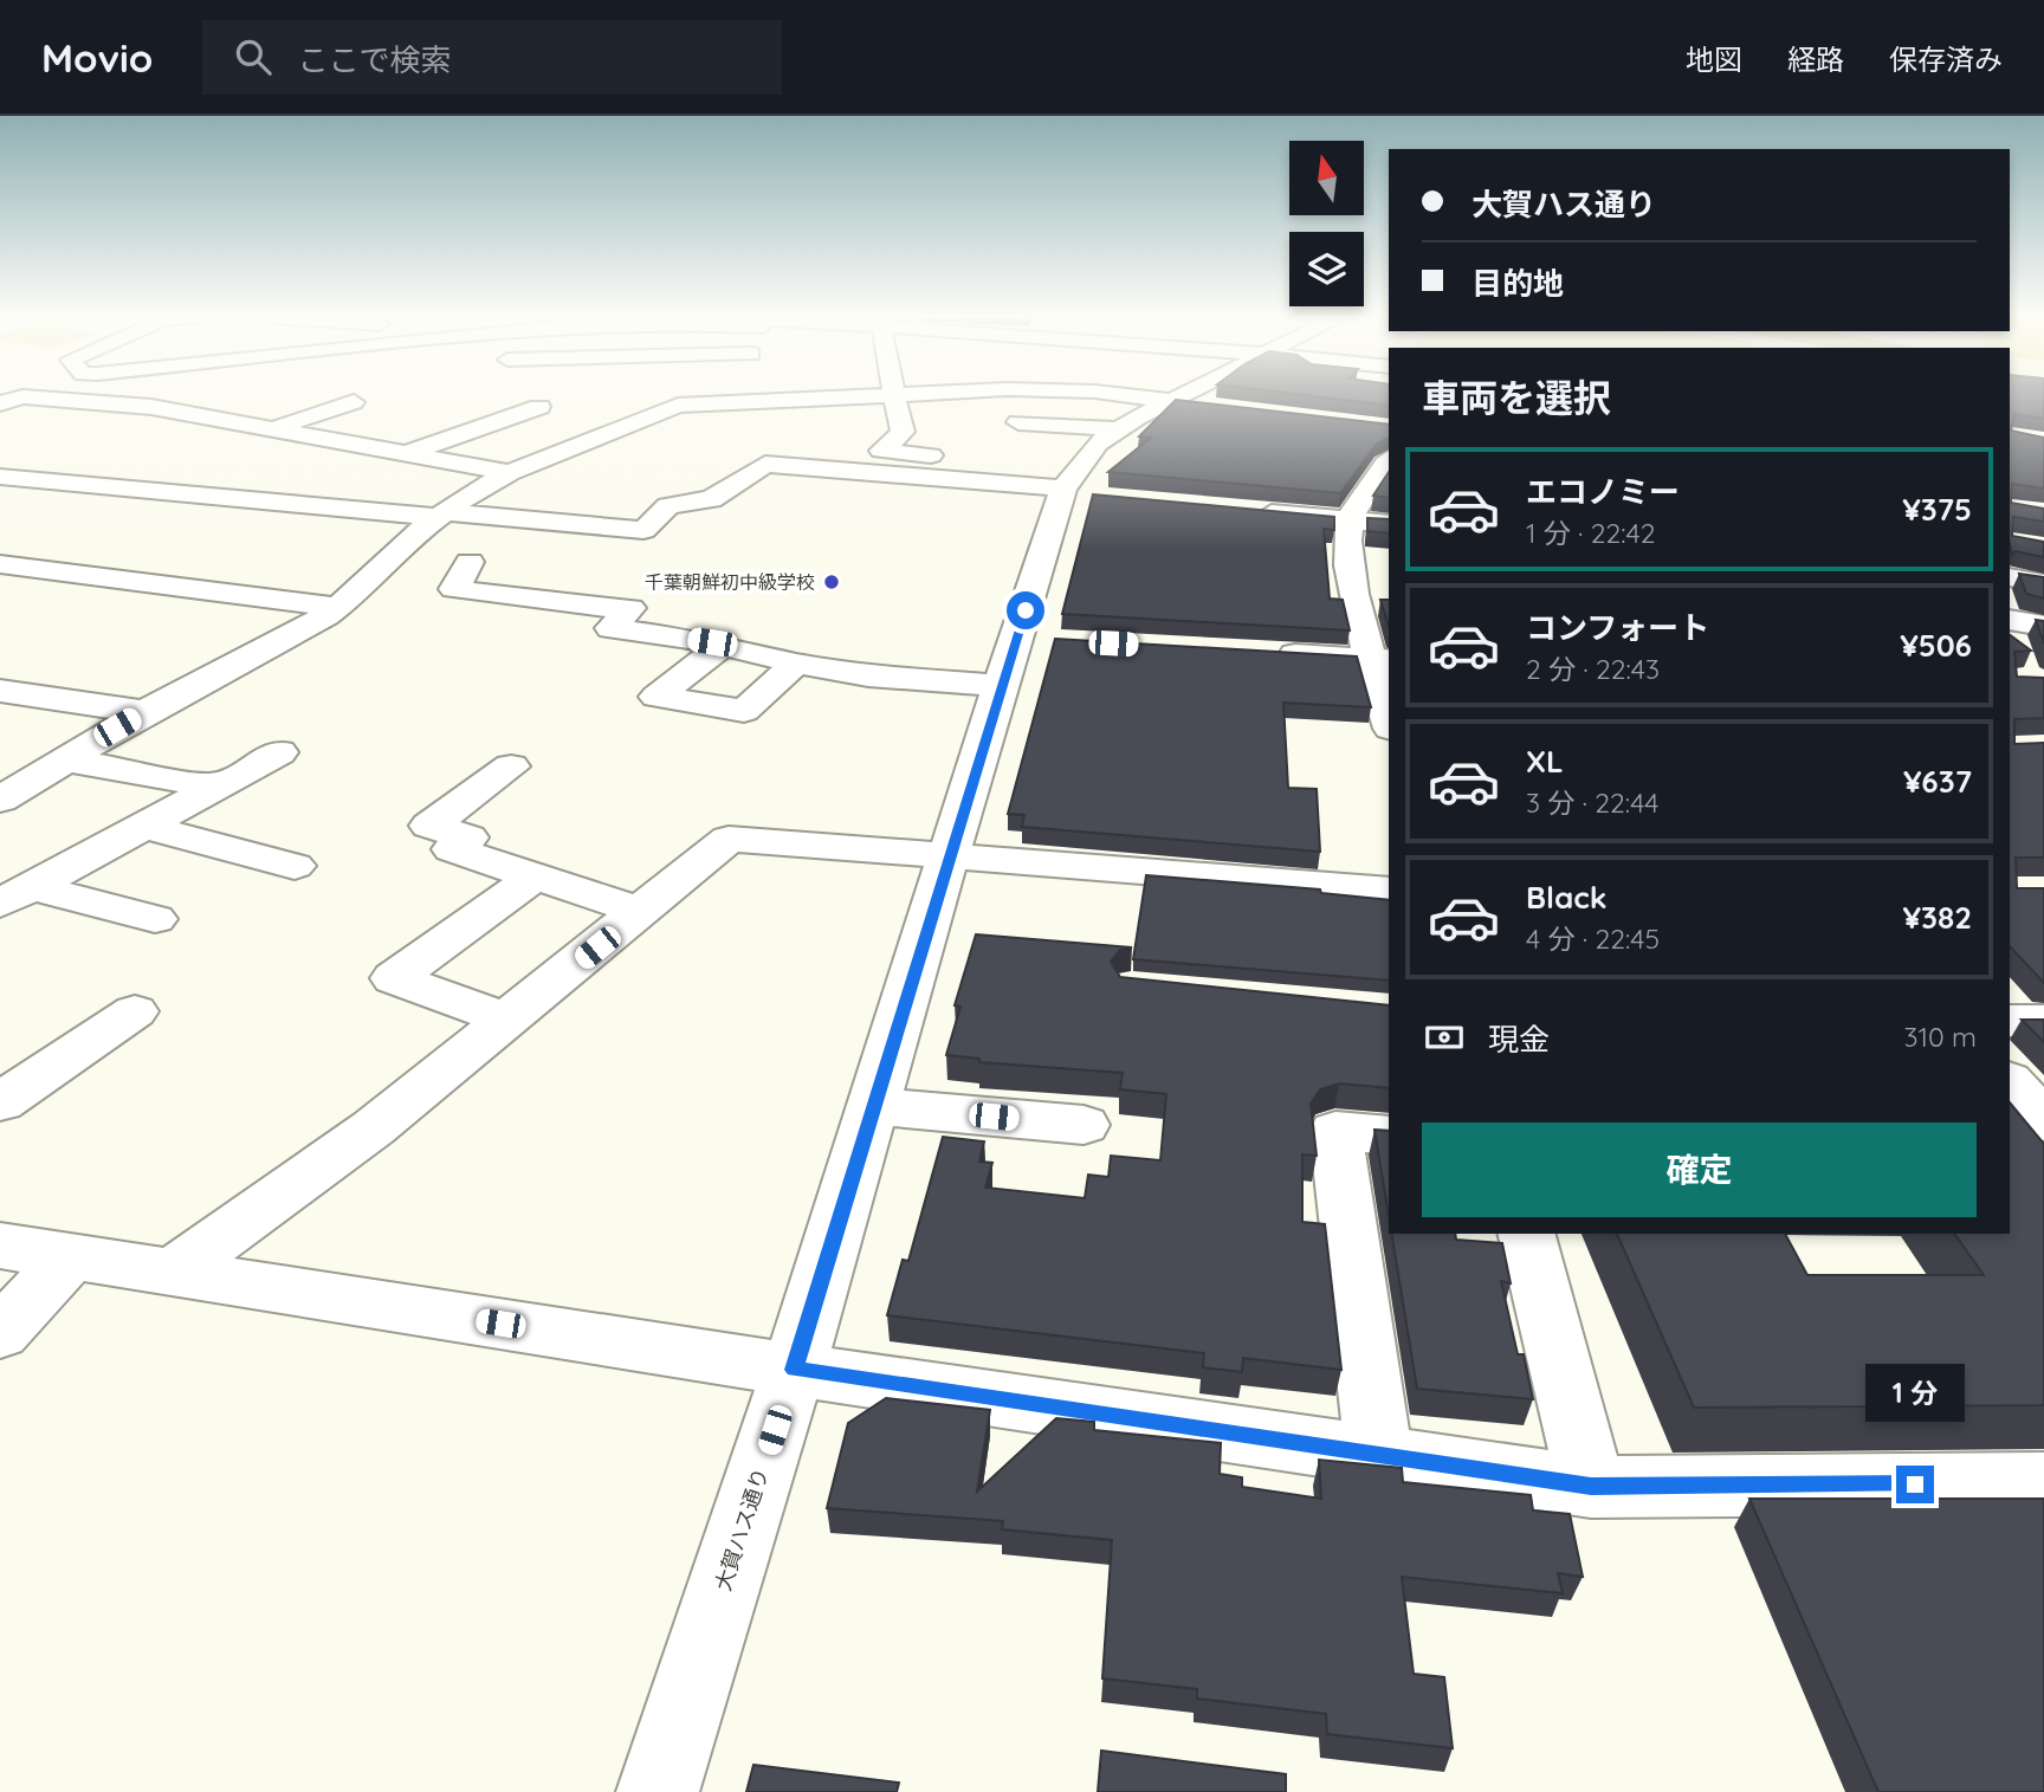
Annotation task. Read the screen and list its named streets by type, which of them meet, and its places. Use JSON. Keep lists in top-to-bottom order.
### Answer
{
  "streets": {
    "street": ["大賀ハス通り"]
  },
  "places": ["千葉朝鮮初中級学校"],
  "north": "top",
  "page": {
    "header": "Movio",
    "search": "ここで検索",
    "nav": ["地図", "経路", "保存済み"],
    "banner": ["大賀ハス通り", "目的地"],
    "heading": "車両を選択",
    "list": [
      {
        "name": "エコノミー",
        "note": "1 分 · 22:42",
        "value": "¥375"
      },
      {
        "name": "コンフォート",
        "note": "2 分 · 22:43",
        "value": "¥506"
      },
      {
        "name": "XL",
        "note": "3 分 · 22:44",
        "value": "¥637"
      },
      {
        "name": "Black",
        "note": "4 分 · 22:45",
        "value": "¥382"
      }
    ],
    "pay": ["現金", "310 m"],
    "buttons": "確定",
    "bubble": "1 分"
  }
}
